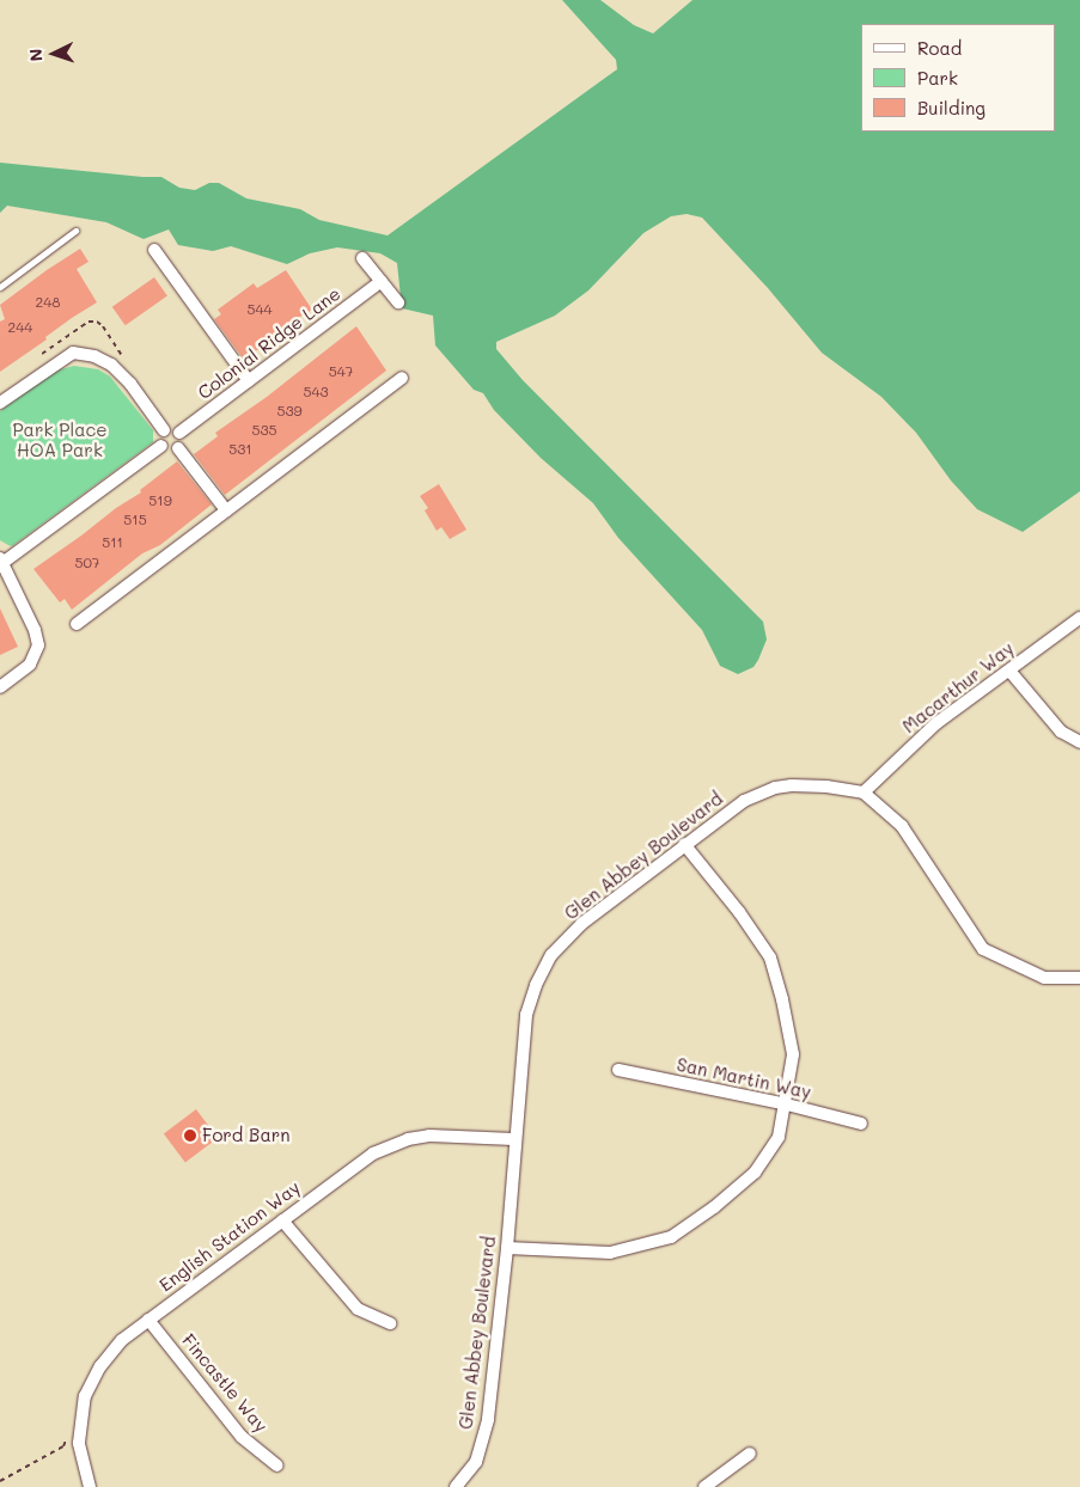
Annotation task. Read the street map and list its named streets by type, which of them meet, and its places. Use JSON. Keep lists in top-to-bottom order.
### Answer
{
  "streets": {
    "street": [
      "Colonial Ridge Lane",
      "Macarthur Way",
      "Glen Abbey Boulevard",
      "San Martin Way",
      "English Station Way",
      "Fincastle Way"
    ]
  },
  "crossings": [
    ["Macarthur Way", "Glen Abbey Boulevard"],
    ["Glen Abbey Boulevard", "English Station Way"],
    ["English Station Way", "Fincastle Way"]
  ],
  "parks": ["Park Place HOA Park"],
  "places": ["Ford Barn"],
  "house_numbers": [
    "248",
    "544",
    "244",
    "547",
    "543",
    "539",
    "535",
    "531",
    "519",
    "515",
    "511",
    "507"
  ],
  "legend": ["Road", "Park", "Building"],
  "north": "left"
}
